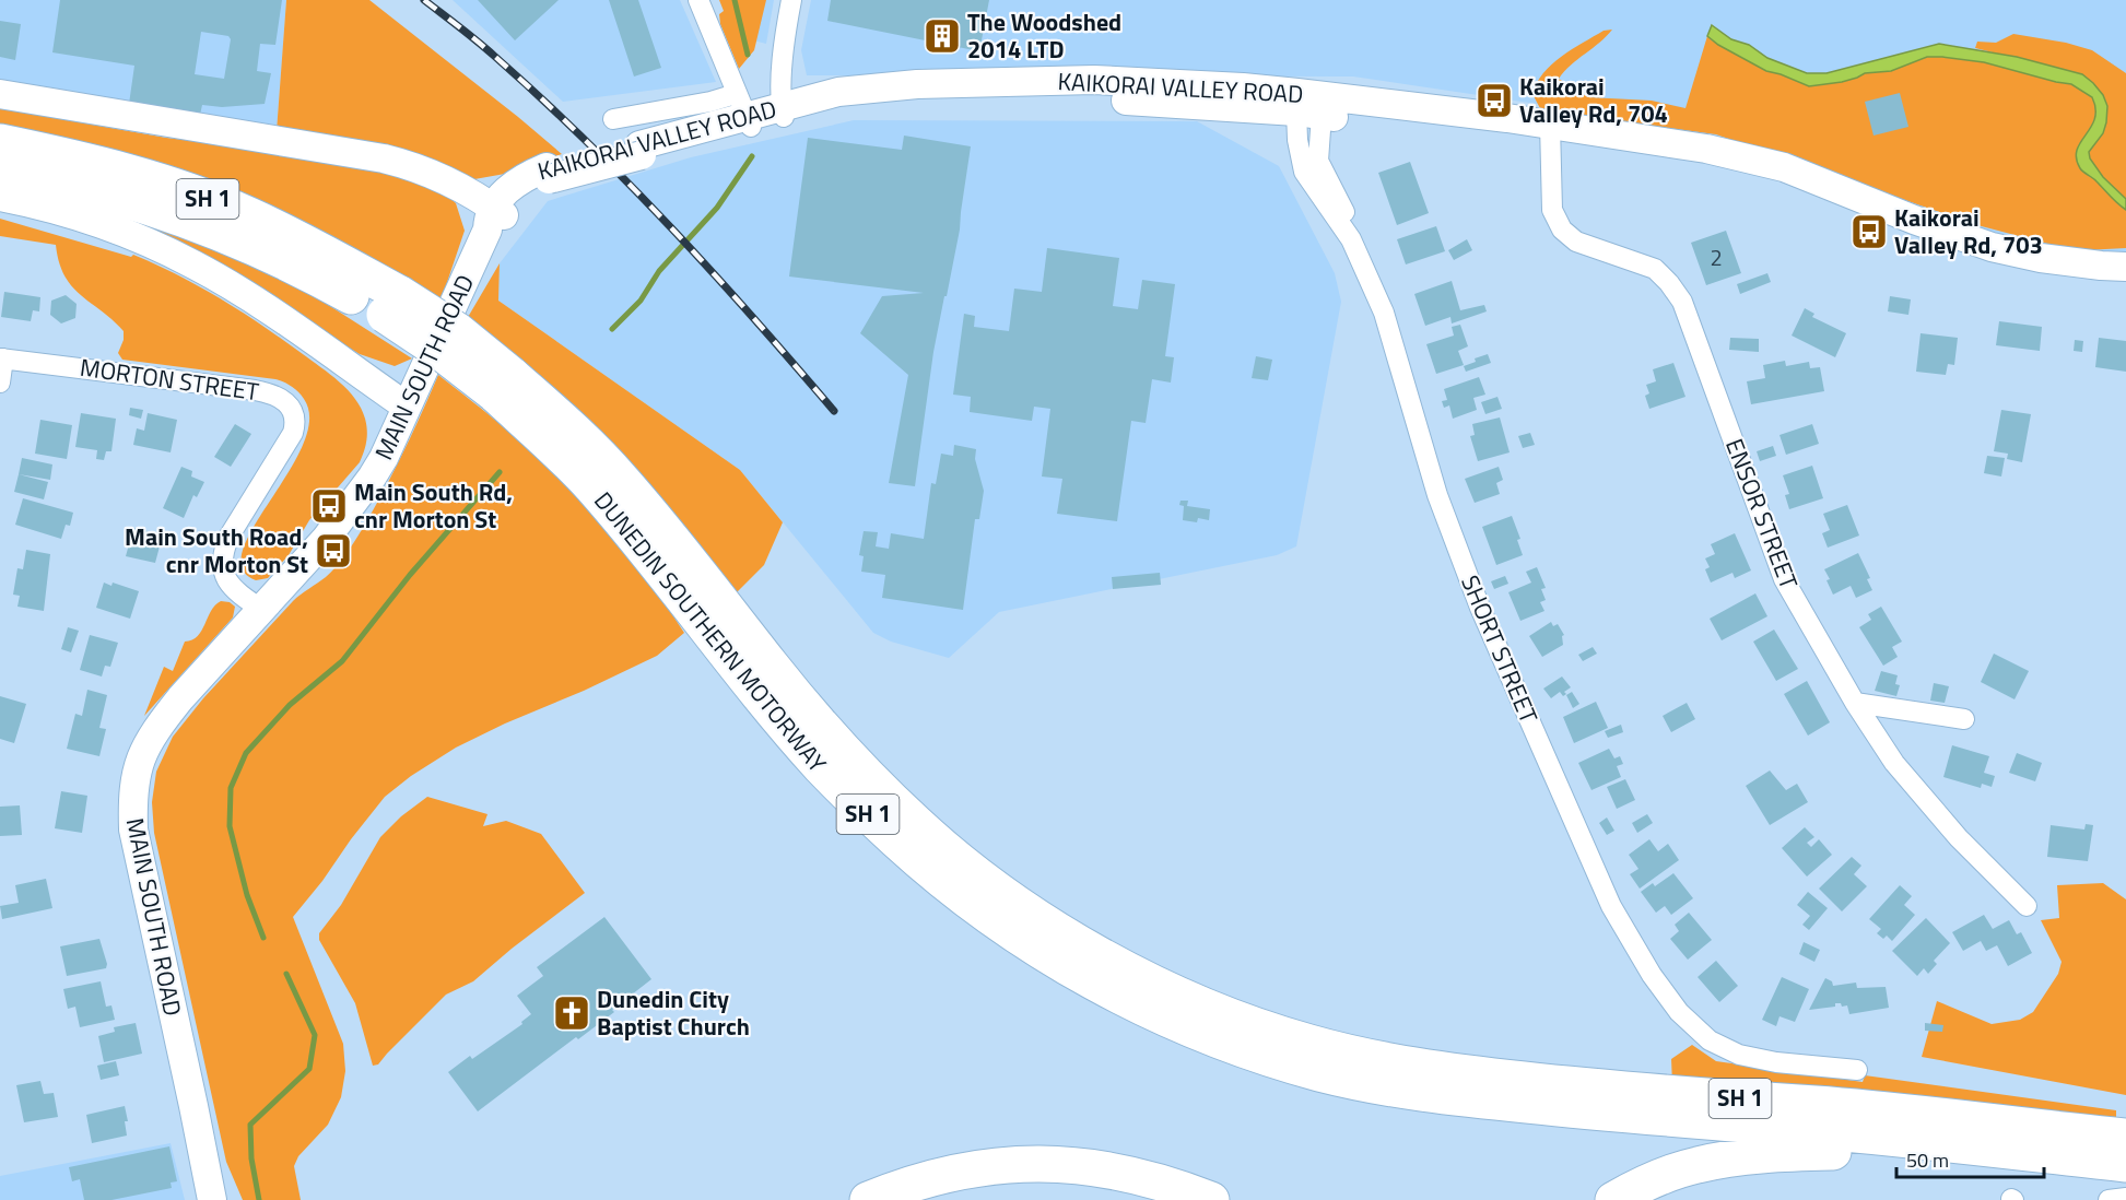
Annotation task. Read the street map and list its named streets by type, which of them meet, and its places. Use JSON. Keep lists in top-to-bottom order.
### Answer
{
  "streets": {
    "highway": ["SH 1", "DUNEDIN SOUTHERN MOTORWAY"],
    "main road": ["KAIKORAI VALLEY ROAD", "MAIN SOUTH ROAD"],
    "street": ["MORTON STREET", "ENSOR STREET", "SHORT STREET"]
  },
  "crossings": [
    ["KAIKORAI VALLEY ROAD", "MAIN SOUTH ROAD"],
    ["KAIKORAI VALLEY ROAD", "ENSOR STREET"],
    ["KAIKORAI VALLEY ROAD", "SHORT STREET"],
    ["MAIN SOUTH ROAD", "MORTON STREET"]
  ],
  "places": {
    "building": ["The Woodshed 2014 LTD"],
    "bus stop": [
      "Kaikorai Valley Rd, 704",
      "Kaikorai Valley Rd, 703",
      "Main South Rd, cnr Morton St",
      "Main South Road, cnr Morton St"
    ],
    "church": ["Dunedin City Baptist Church"]
  },
  "house_numbers": ["2"],
  "scale_bar": "50 m"
}
